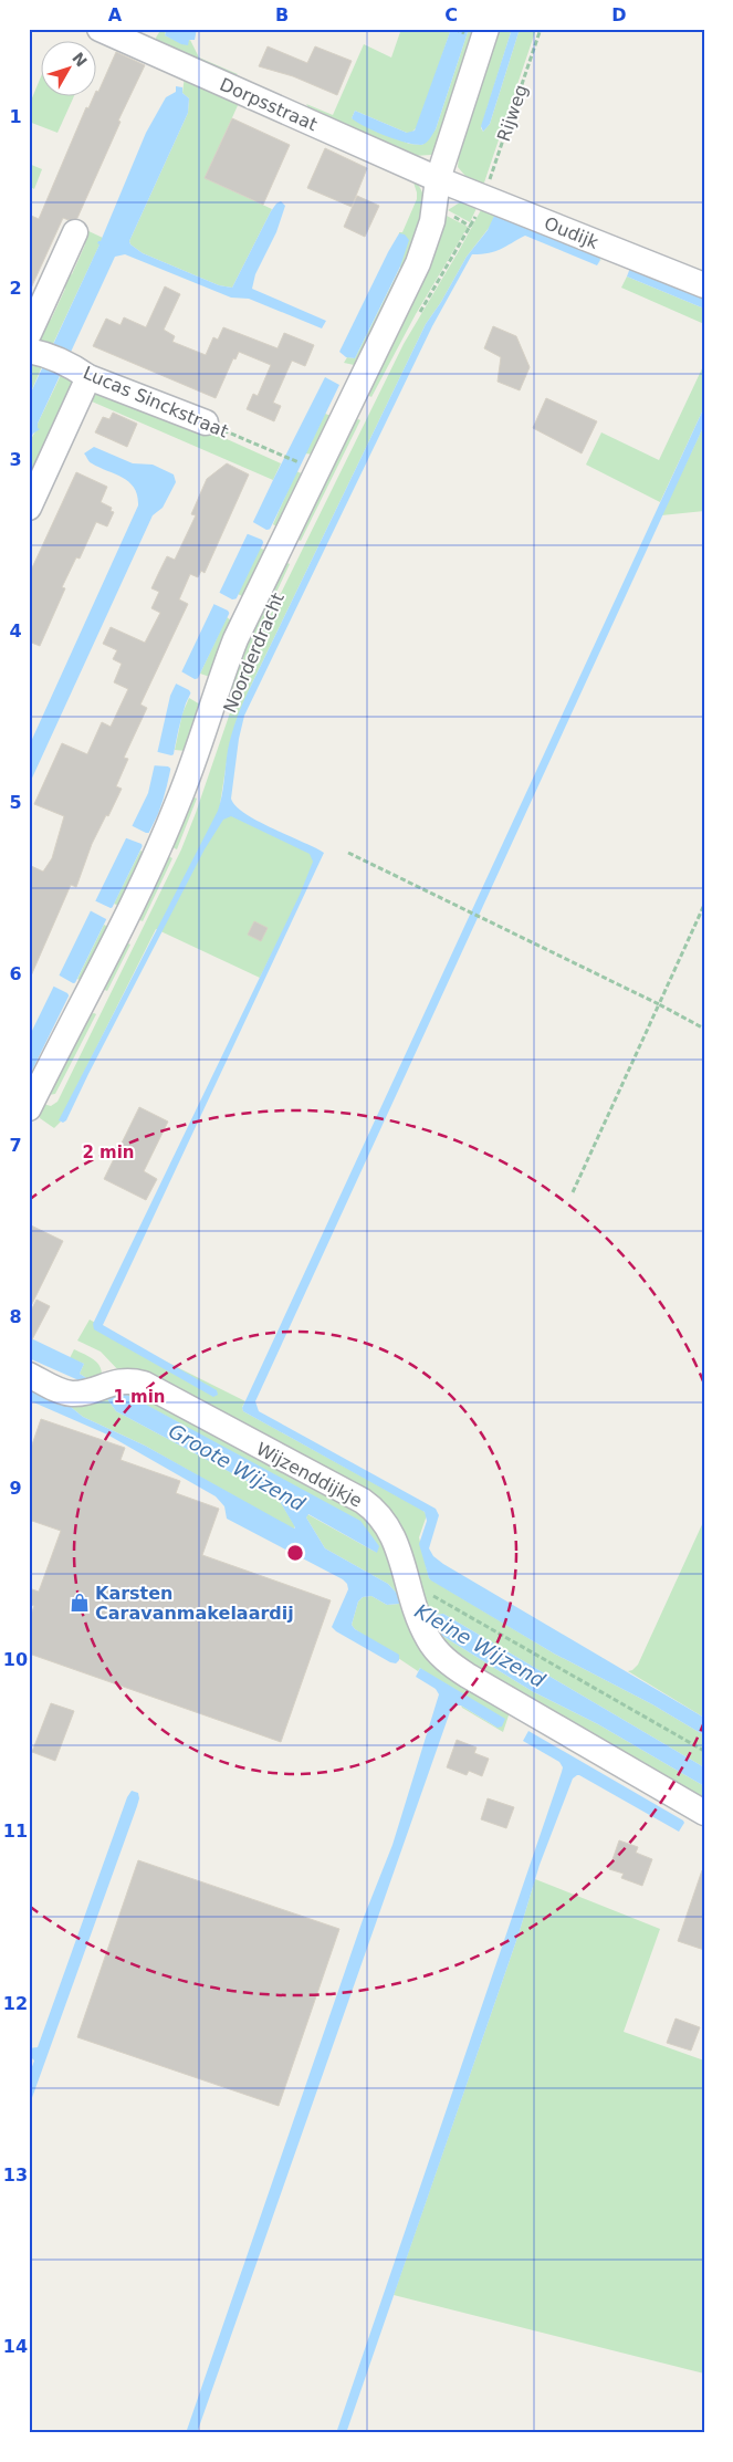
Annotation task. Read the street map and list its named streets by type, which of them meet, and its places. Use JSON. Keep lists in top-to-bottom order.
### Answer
{
  "streets": {
    "street": [
      "Dorpsstraat",
      "Oudijk",
      "Lucas Sinckstraat",
      "Noorderdracht",
      "Wijzenddijkje"
    ],
    "path": ["Rijweg"]
  },
  "crossings": [
    ["Dorpsstraat", "Oudijk"],
    ["Dorpsstraat", "Noorderdracht"],
    ["Rijweg", "Oudijk"],
    ["Oudijk", "Noorderdracht"]
  ],
  "water": ["Groote Wijzend", "Kleine Wijzend"],
  "places": {
    "shop": ["Karsten Caravanmakelaardij"]
  },
  "north": "top right",
  "grid": {
    "columns": [
      "A",
      "B",
      "C",
      "D"
    ],
    "rows": [
      "1",
      "2",
      "3",
      "4",
      "5",
      "6",
      "7",
      "8",
      "9",
      "10",
      "11",
      "12",
      "13",
      "14"
    ]
  },
  "rings": ["2 min", "1 min"]
}
